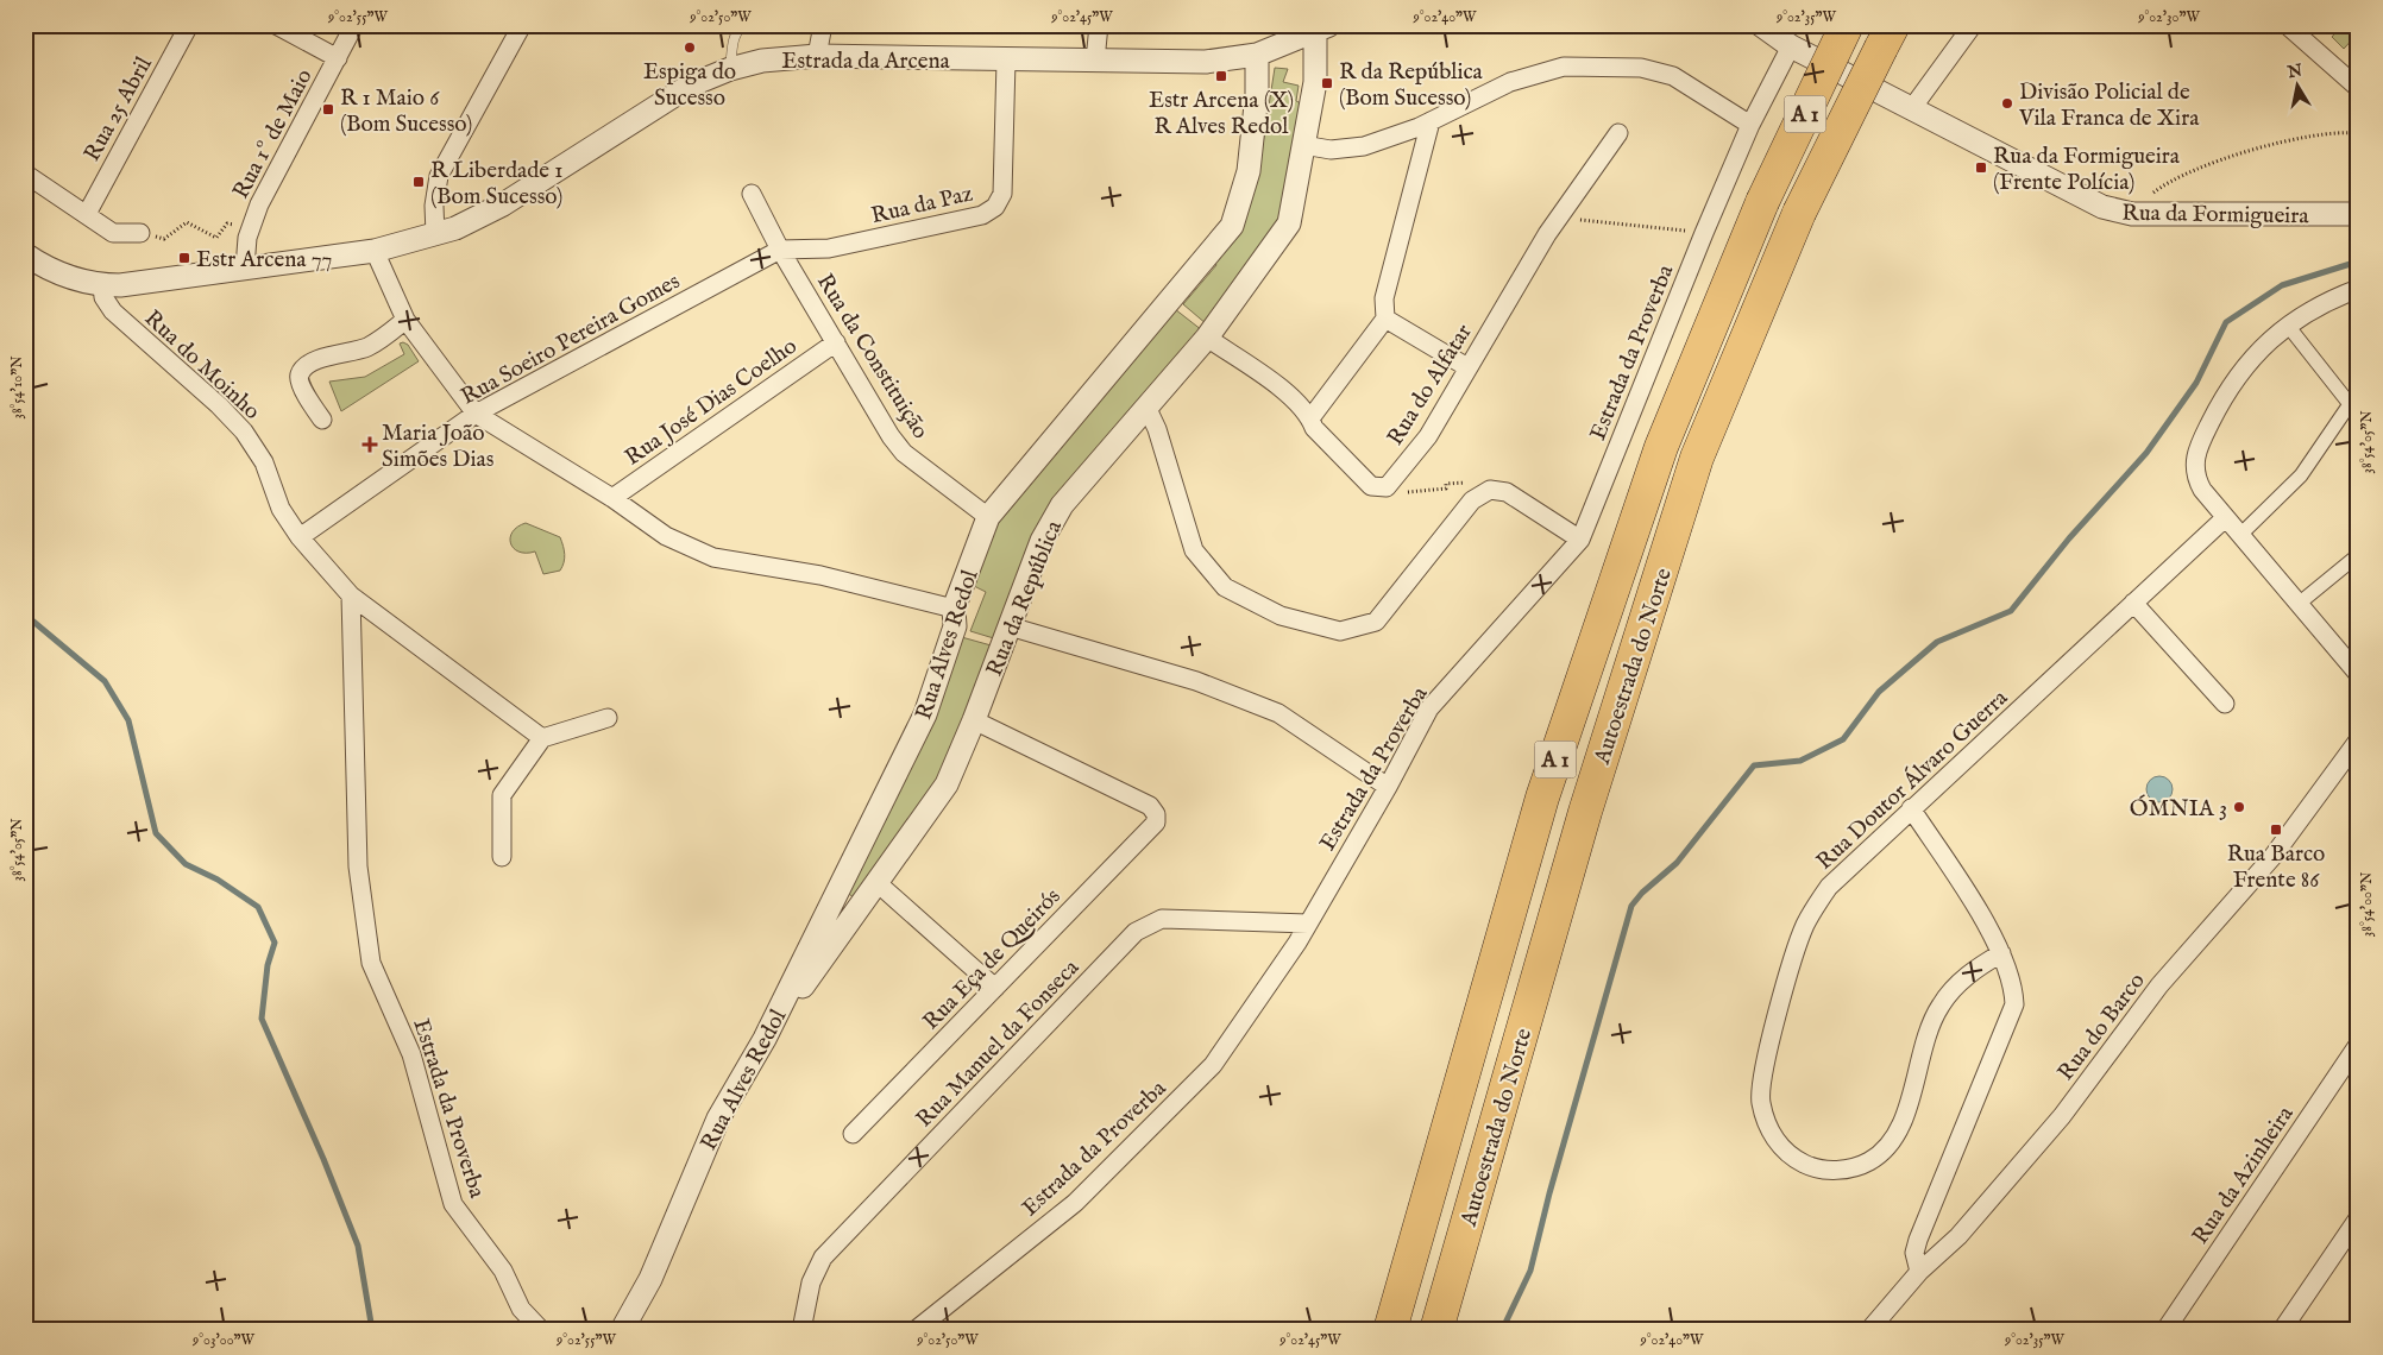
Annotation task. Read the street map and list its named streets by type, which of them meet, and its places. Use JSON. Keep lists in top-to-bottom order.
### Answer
{
  "streets": {
    "highway": ["A 1", "Autoestrada do Norte"],
    "street": [
      "Estrada da Arcena",
      "Rua 25 Abril",
      "Rua 1º de Maio",
      "Rua da Paz",
      "Rua da Formigueira",
      "Rua Soeiro Pereira Gomes",
      "Estrada da Proverba",
      "Rua da Constituição",
      "Rua do Moinho",
      "Rua do Alfatar",
      "Rua José Dias Coelho",
      "Rua da República",
      "Rua Alves Redol",
      "Rua Doutor Álvaro Guerra",
      "Rua Eça de Queirós",
      "Rua do Barco",
      "Rua Manuel da Fonseca",
      "Rua da Azinheira"
    ]
  },
  "crossings": [
    ["Estrada da Arcena", "Rua 1º de Maio"],
    ["Estrada da Arcena", "Rua da Paz"],
    ["Estrada da Arcena", "Rua do Moinho"],
    ["Estrada da Arcena", "Rua da República"],
    ["Estrada da Arcena", "Rua Alves Redol"],
    ["Rua da Paz", "Rua Soeiro Pereira Gomes"],
    ["Rua da Paz", "Rua da Constituição"],
    ["Rua da Formigueira", "Estrada da Proverba"],
    ["Rua Soeiro Pereira Gomes", "Rua da Constituição"],
    ["Rua Soeiro Pereira Gomes", "Rua do Moinho"],
    ["Estrada da Proverba", "Rua do Moinho"],
    ["Estrada da Proverba", "Rua Manuel da Fonseca"],
    ["Rua da Constituição", "Rua José Dias Coelho"],
    ["Rua da Constituição", "Rua Alves Redol"],
    ["Rua do Alfatar", "Rua da República"],
    ["Rua da República", "Rua Alves Redol"],
    ["Rua da República", "Rua Eça de Queirós"]
  ],
  "places": {
    "other": ["Espiga do Sucesso", "Divisão Policial de Vila Franca de Xira", "ÓMNIA 3"],
    "transit": [
      "Estr Arcena (X) R Alves Redol",
      "R da República (Bom Sucesso)",
      "R 1 Maio 6 (Bom Sucesso)",
      "Rua da Formigueira (Frente Polícia)",
      "R Liberdade 1 (Bom Sucesso)",
      "Estr Arcena 77",
      "Rua Barco Frente 86"
    ],
    "health": ["Maria João Simões Dias"]
  },
  "north": "top",
  "coordinates": [
    "9°02'55\"W",
    "9°02'50\"W",
    "9°02'45\"W",
    "9°02'40\"W",
    "9°02'35\"W",
    "9°02'30\"W",
    "38°54'10\"N",
    "38°54'05\"N",
    "38°54'00\"N",
    "9°03'00\"W"
  ]
}
